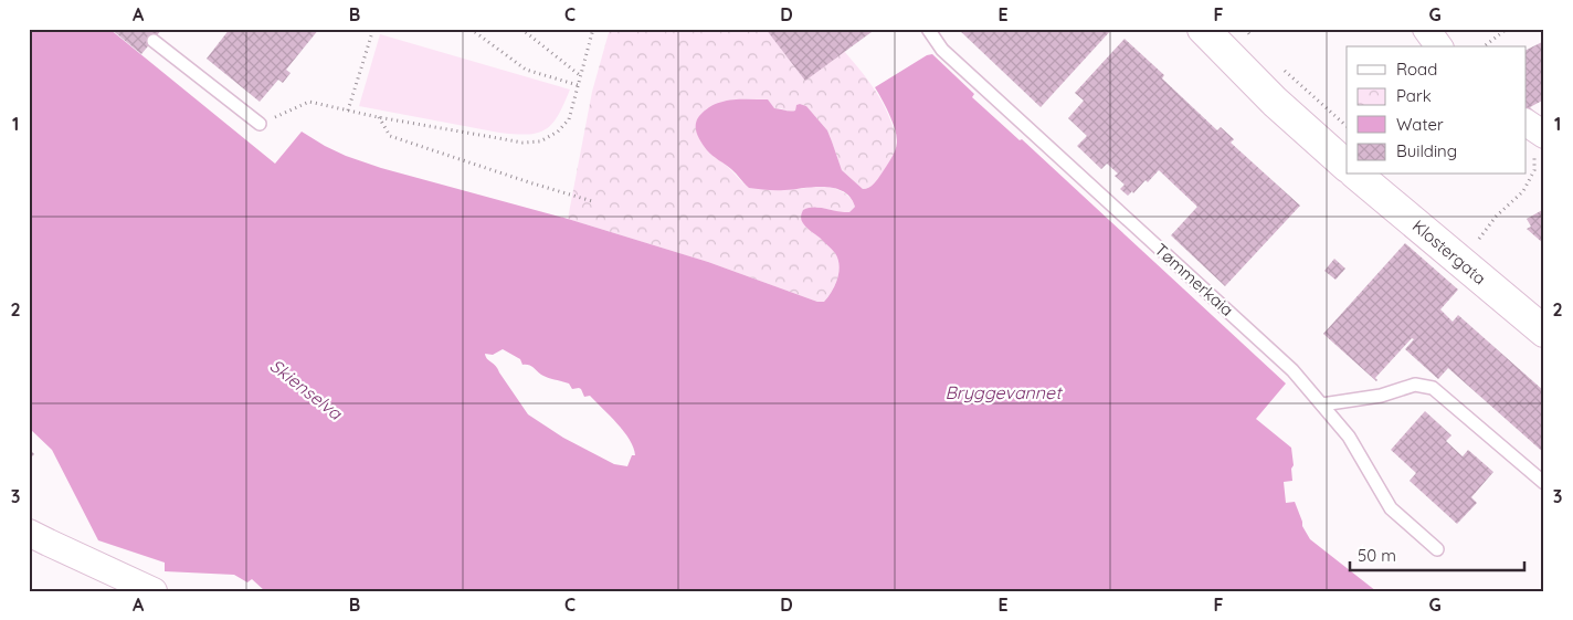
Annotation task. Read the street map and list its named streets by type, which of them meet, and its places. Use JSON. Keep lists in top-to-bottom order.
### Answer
{
  "streets": {
    "main road": ["Klostergata"],
    "lane": ["Tømmerkaia"]
  },
  "water": ["Skienselva", "Bryggevannet"],
  "legend": [
    "Road",
    "Park",
    "Water",
    "Building"
  ],
  "scale_bar": "50 m",
  "grid": {
    "columns": [
      "A",
      "B",
      "C",
      "D",
      "E",
      "F",
      "G"
    ],
    "rows": ["1", "2", "3"]
  }
}
